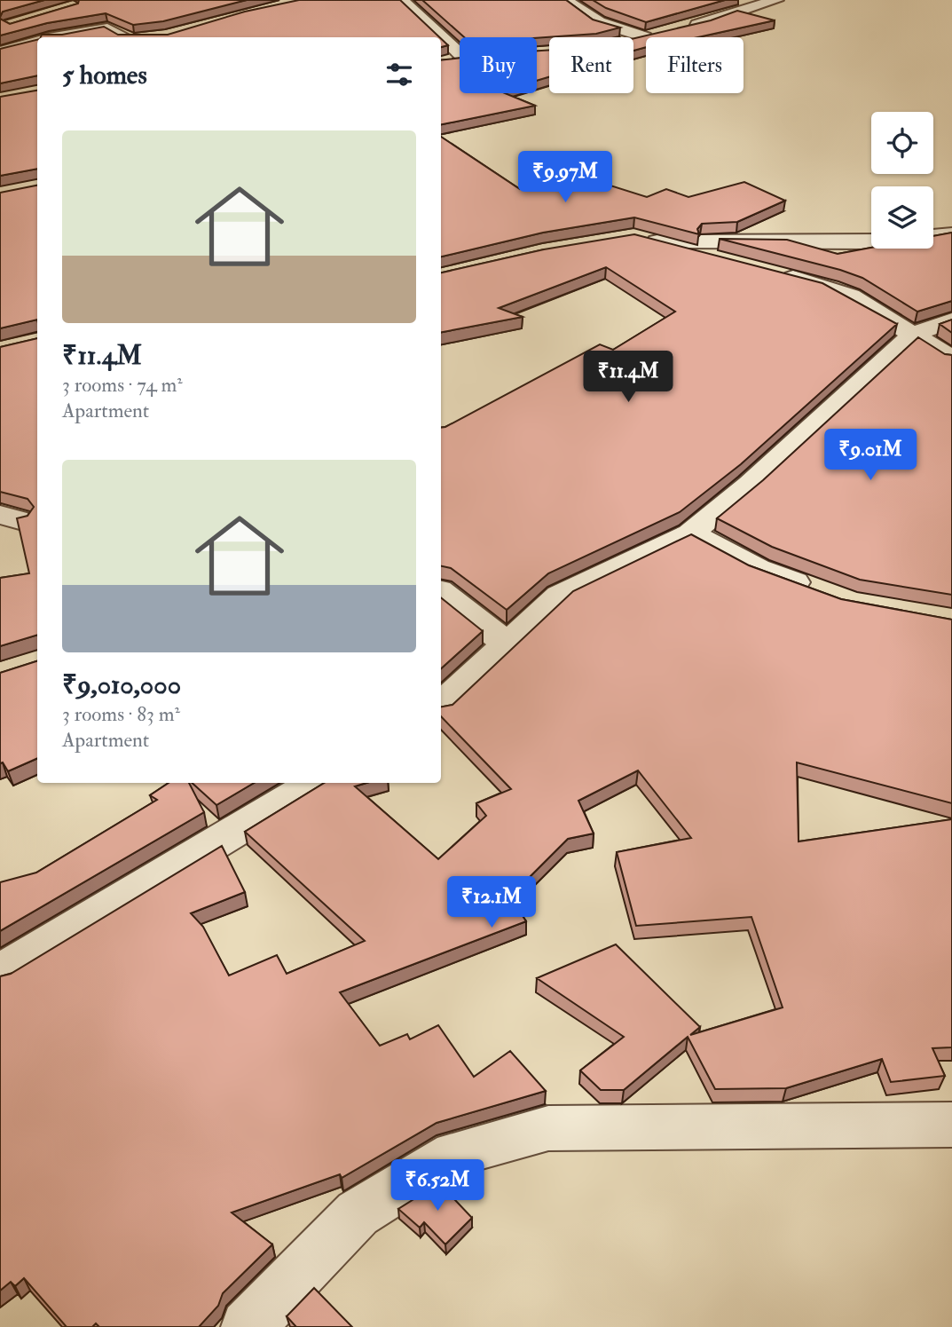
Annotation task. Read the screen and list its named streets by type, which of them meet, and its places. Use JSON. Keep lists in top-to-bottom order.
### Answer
{
  "page": {
    "chip": ["Buy", "Rent", "Filters"],
    "heading": "5 homes",
    "list": [
      {
        "name": "₹11.4M",
        "note": "3 rooms · 74 m² · Apartment"
      },
      {
        "name": "₹9,010,000",
        "note": "3 rooms · 83 m² · Apartment"
      }
    ],
    "price": [
      "₹9.97M",
      "₹11.4M",
      "₹9.01M",
      "₹12.1M",
      "₹6.52M"
    ]
  }
}
